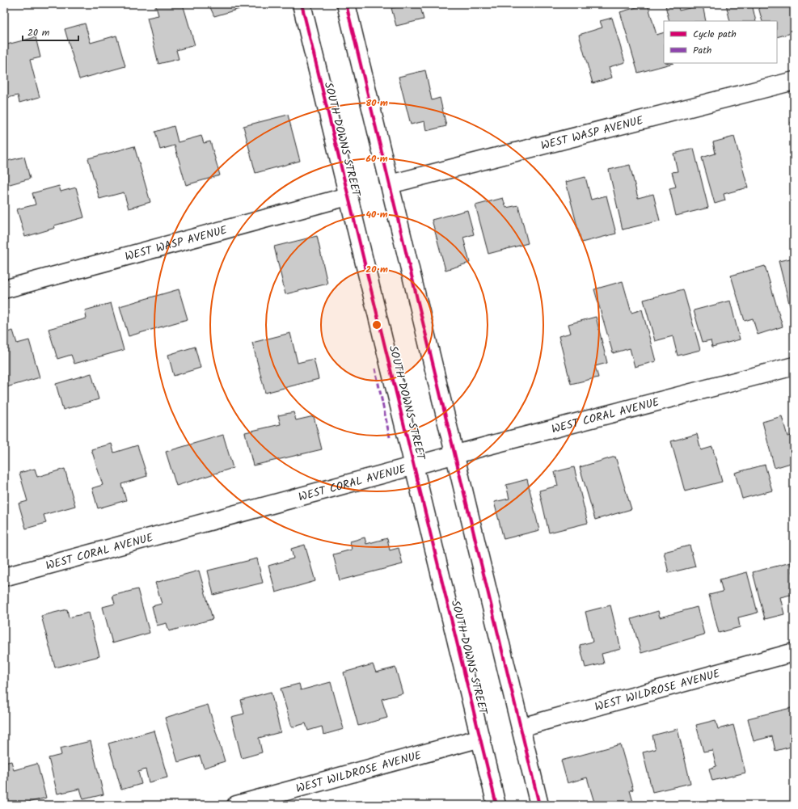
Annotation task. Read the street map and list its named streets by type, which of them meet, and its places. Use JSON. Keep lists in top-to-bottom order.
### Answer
{
  "streets": {
    "street": [
      "WEST WASP AVENUE",
      "SOUTH DOWNS STREET",
      "WEST CORAL AVENUE",
      "WEST WILDROSE AVENUE"
    ]
  },
  "crossings": [
    ["WEST WASP AVENUE", "SOUTH DOWNS STREET"],
    ["SOUTH DOWNS STREET", "WEST CORAL AVENUE"],
    ["SOUTH DOWNS STREET", "WEST WILDROSE AVENUE"]
  ],
  "legend": ["Cycle path", "Path"],
  "scale_bar": "20 m",
  "rings": [
    "80 m",
    "60 m",
    "40 m",
    "20 m"
  ]
}
